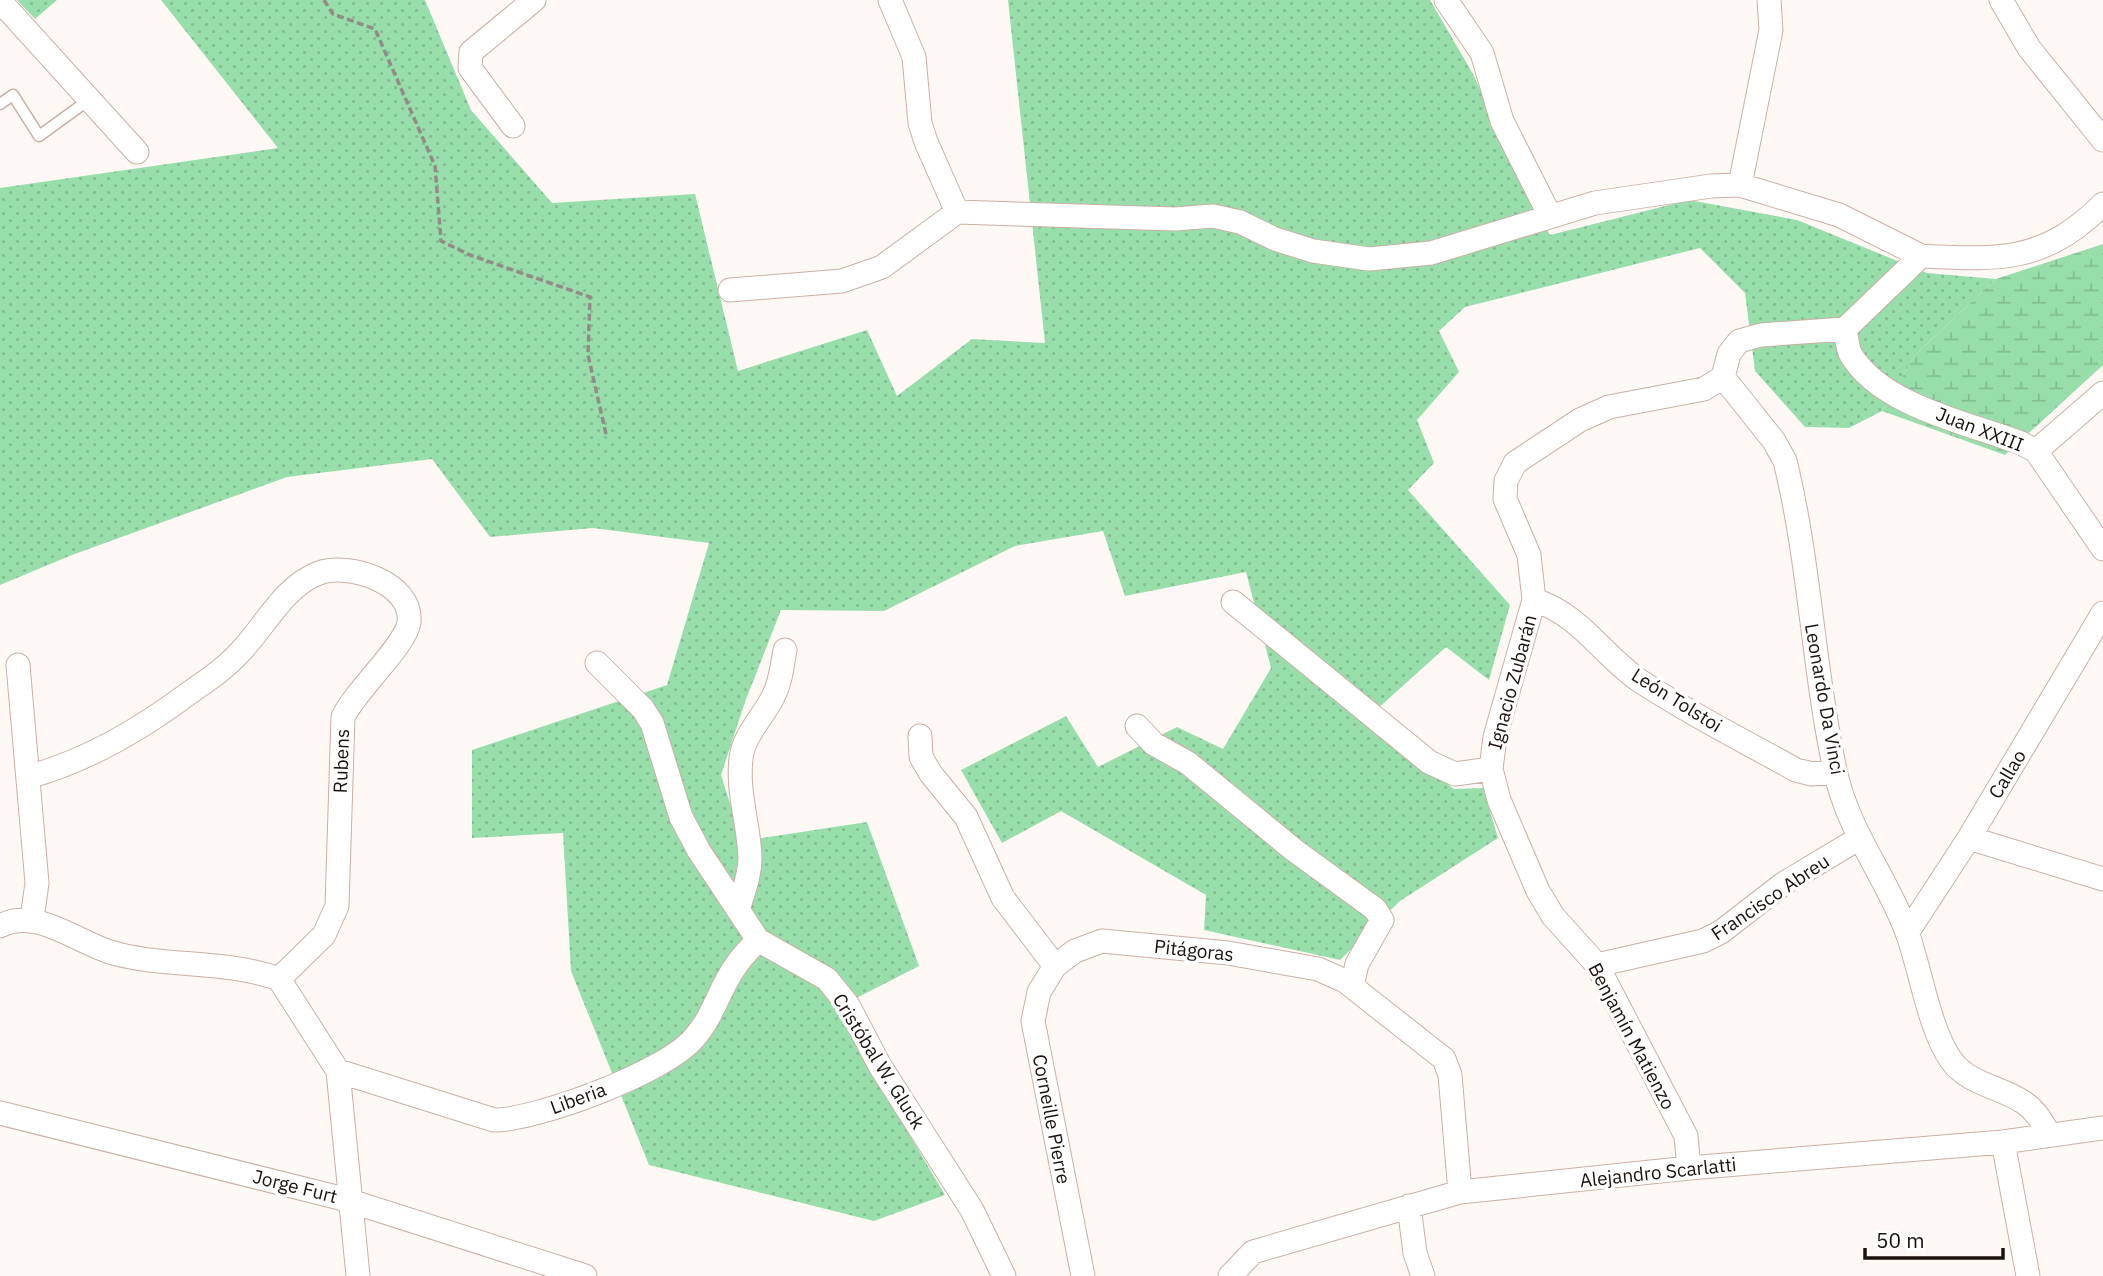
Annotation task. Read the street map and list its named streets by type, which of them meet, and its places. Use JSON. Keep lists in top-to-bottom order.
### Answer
{
  "streets": {
    "street": [
      "Juan XXIII",
      "Ignacio Zubarán",
      "Leonardo Da Vinci",
      "León Tolstoi",
      "Rubens",
      "Callao",
      "Francisco Abreu",
      "Pitágoras",
      "Benjamín Matienzo",
      "Cristóbal W. Gluck",
      "Liberia",
      "Corneille Pierre",
      "Alejandro Scarlatti",
      "Jorge Furt"
    ]
  },
  "crossings": [
    ["Ignacio Zubarán", "Leonardo Da Vinci"],
    ["Ignacio Zubarán", "León Tolstoi"],
    ["Ignacio Zubarán", "Benjamín Matienzo"],
    ["Leonardo Da Vinci", "León Tolstoi"],
    ["Leonardo Da Vinci", "Callao"],
    ["Leonardo Da Vinci", "Francisco Abreu"],
    ["Leonardo Da Vinci", "Alejandro Scarlatti"],
    ["Francisco Abreu", "Benjamín Matienzo"],
    ["Pitágoras", "Corneille Pierre"],
    ["Pitágoras", "Alejandro Scarlatti"],
    ["Benjamín Matienzo", "Alejandro Scarlatti"],
    ["Cristóbal W. Gluck", "Liberia"]
  ],
  "scale_bar": "50 m"
}
